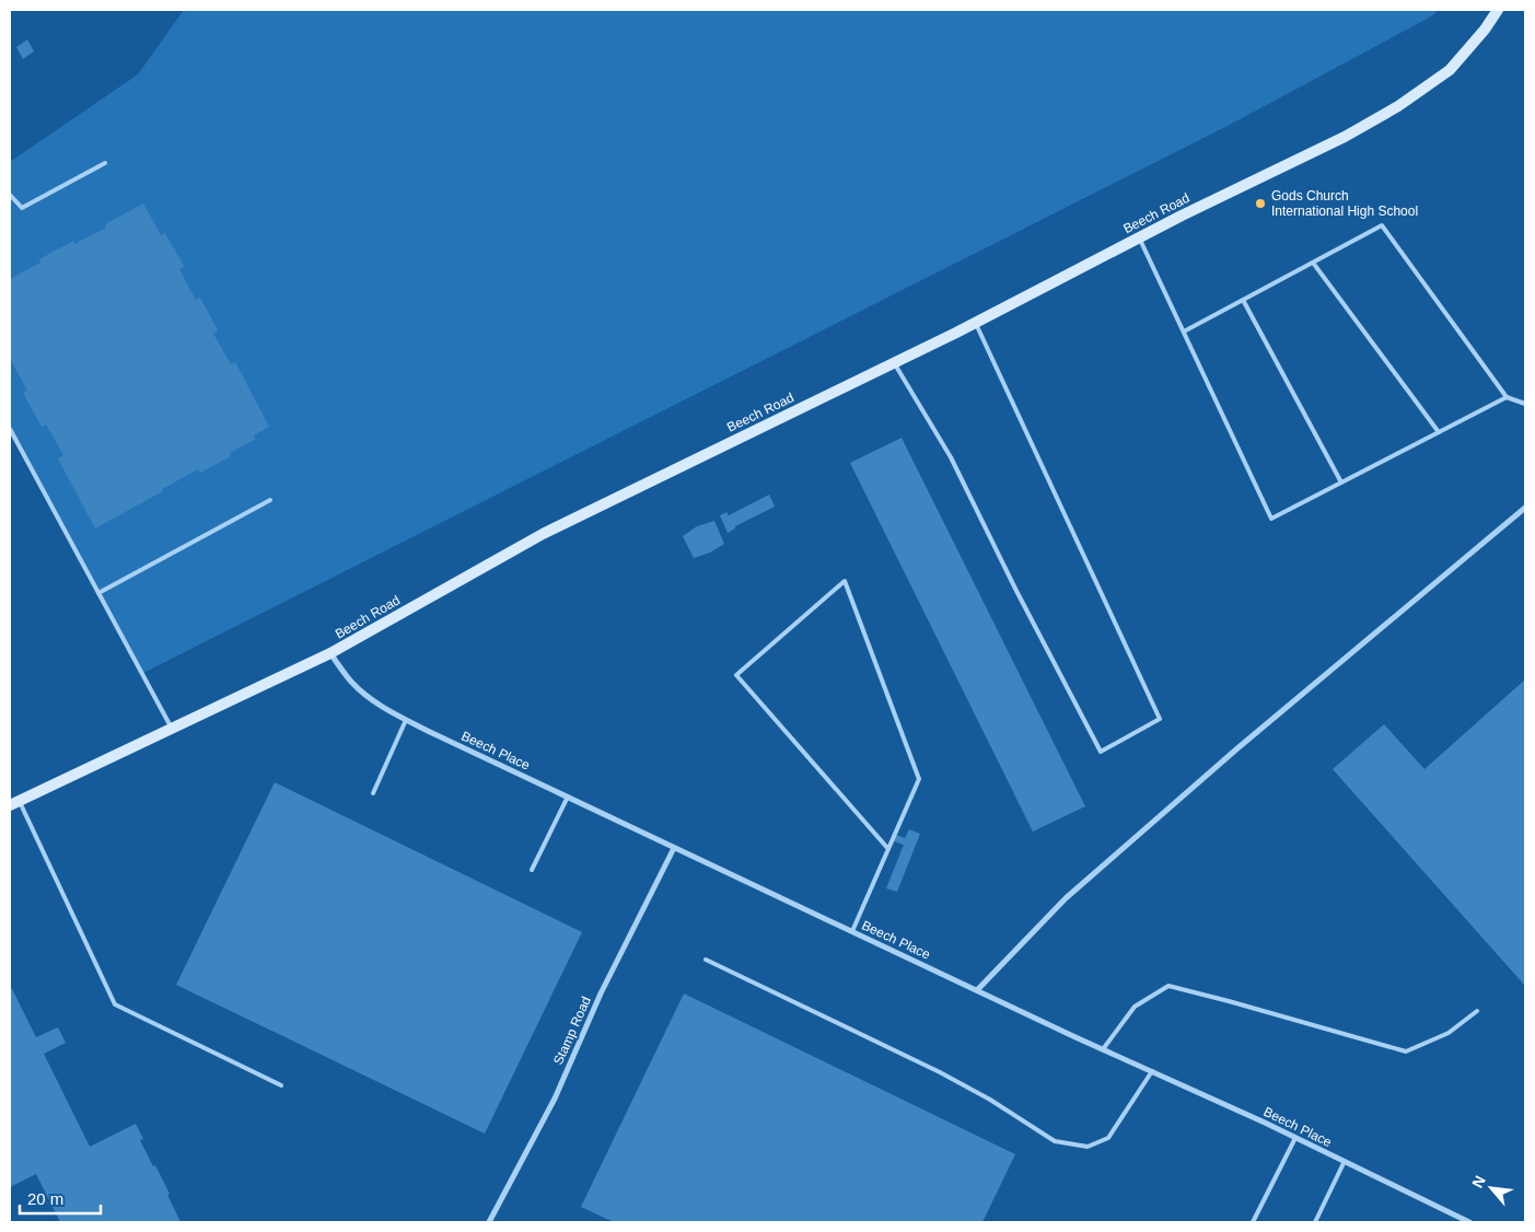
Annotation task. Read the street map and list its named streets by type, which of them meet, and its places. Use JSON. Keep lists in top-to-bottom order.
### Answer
{
  "streets": {
    "street": ["Beech Road", "Beech Place", "Stamp Road"]
  },
  "crossings": [
    ["Beech Road", "Beech Place"],
    ["Beech Place", "Stamp Road"]
  ],
  "places": ["Gods Church International High School"],
  "scale_bar": "20 m",
  "north": "top left"
}
